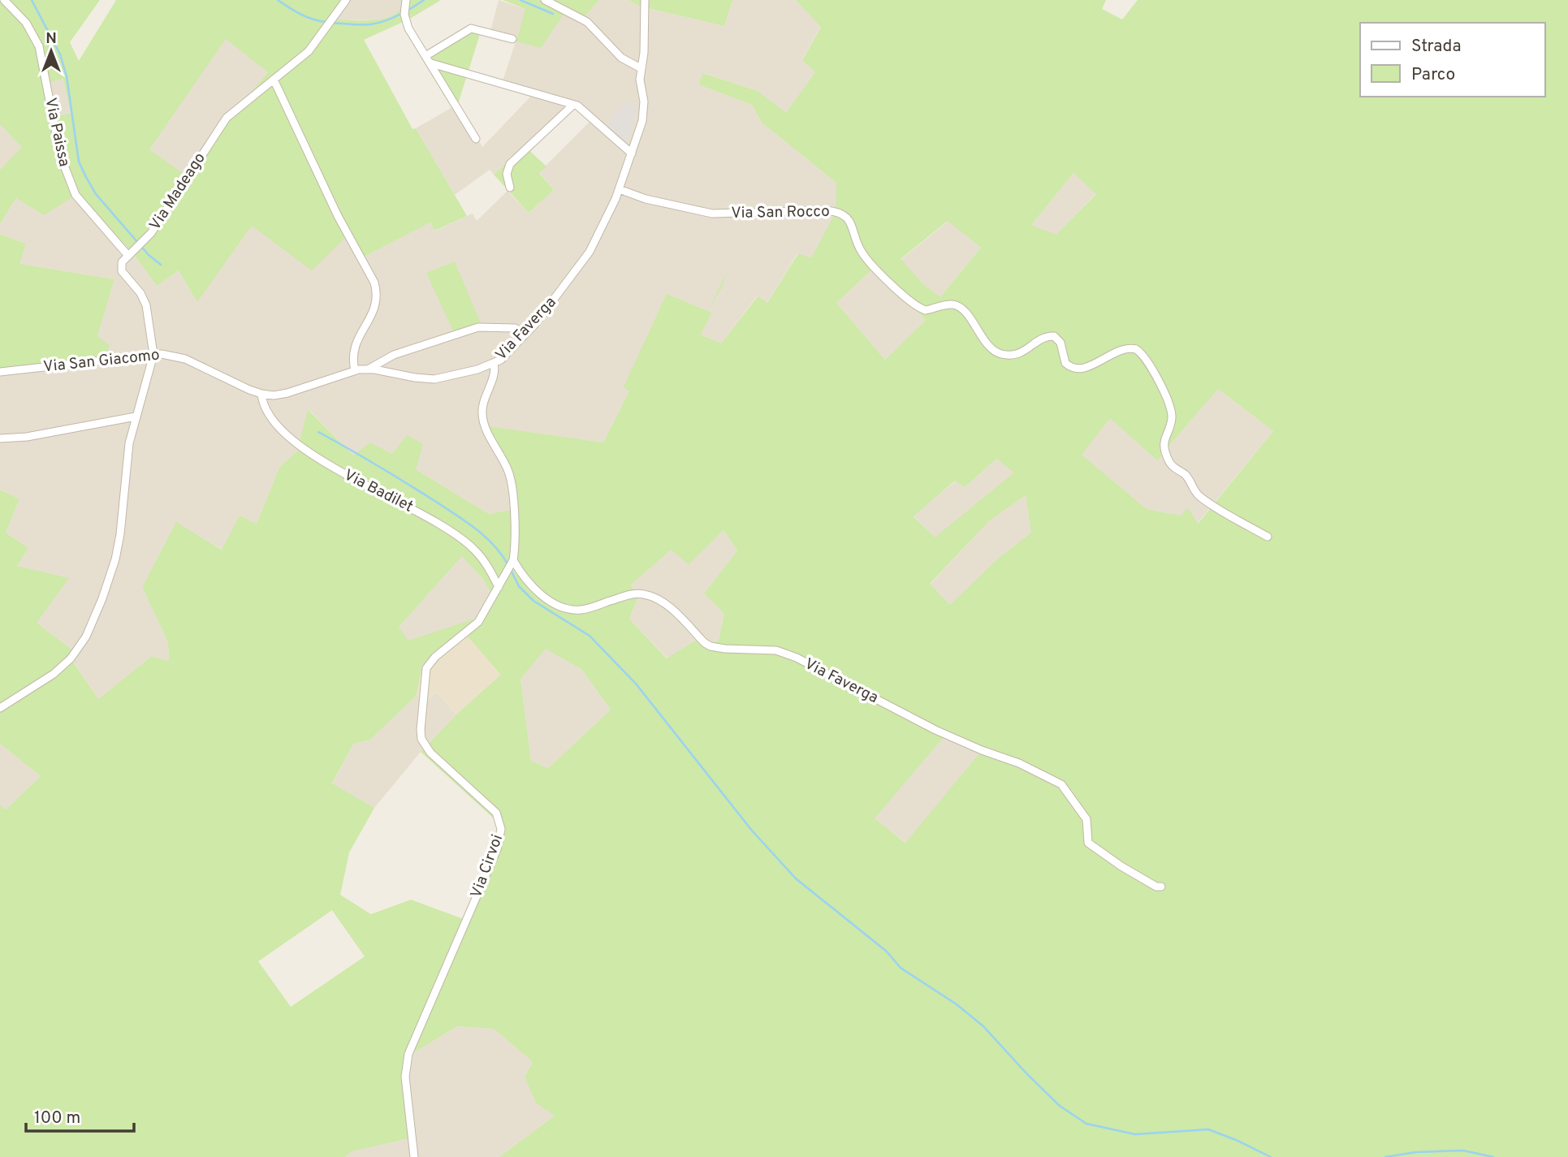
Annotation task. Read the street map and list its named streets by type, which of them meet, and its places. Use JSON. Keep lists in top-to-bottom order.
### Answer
{
  "streets": {
    "street": [
      "Via Paissa",
      "Via Madeago",
      "Via San Rocco",
      "Via Faverga",
      "Via San Giacomo",
      "Via Badilet",
      "Via Cirvoi"
    ]
  },
  "crossings": [
    ["Via Paissa", "Via Madeago"],
    ["Via San Rocco", "Via Faverga"],
    ["Via Faverga", "Via San Giacomo"],
    ["Via Faverga", "Via Cirvoi"],
    ["Via San Giacomo", "Via Badilet"],
    ["Via Badilet", "Via Cirvoi"]
  ],
  "legend": ["Strada", "Parco"],
  "scale_bar": "100 m",
  "north": "top"
}
